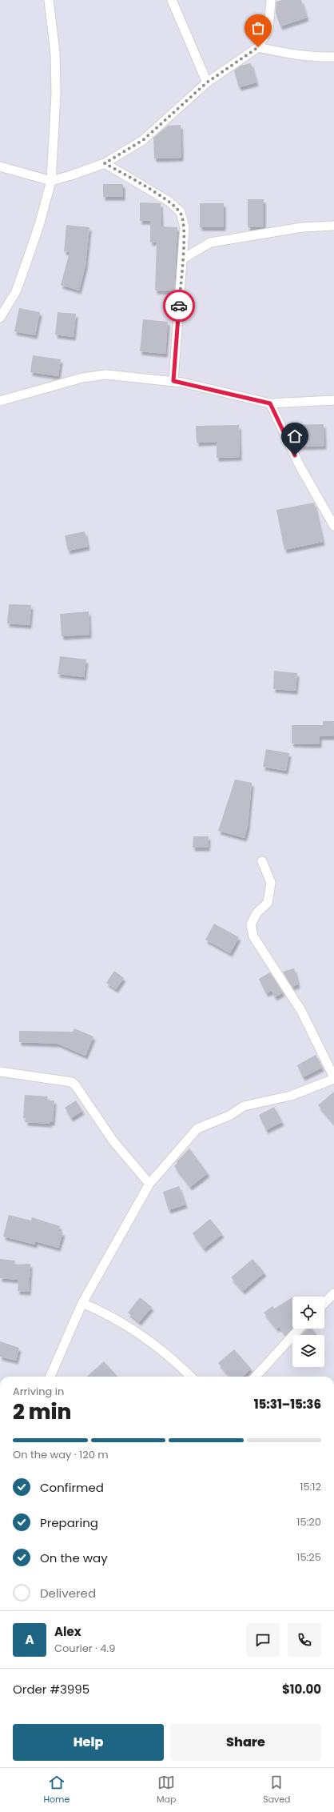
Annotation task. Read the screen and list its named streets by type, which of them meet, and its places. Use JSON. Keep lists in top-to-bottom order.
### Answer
{
  "page": {
    "heading": ["2 min", "Arriving in", "15:31–15:36"],
    "panel": [
      "Alex",
      "Courier · 4.9",
      "Order #3995",
      "$10.00"
    ],
    "bar": "On the way · 120 m",
    "list": [
      ["Confirmed", "15:12"],
      ["Preparing", "15:20"],
      ["On the way", "15:25"],
      "Delivered"
    ],
    "round": "A",
    "buttons": ["Help", "Share"],
    "tabs": ["Home", "Map", "Saved"]
  }
}
